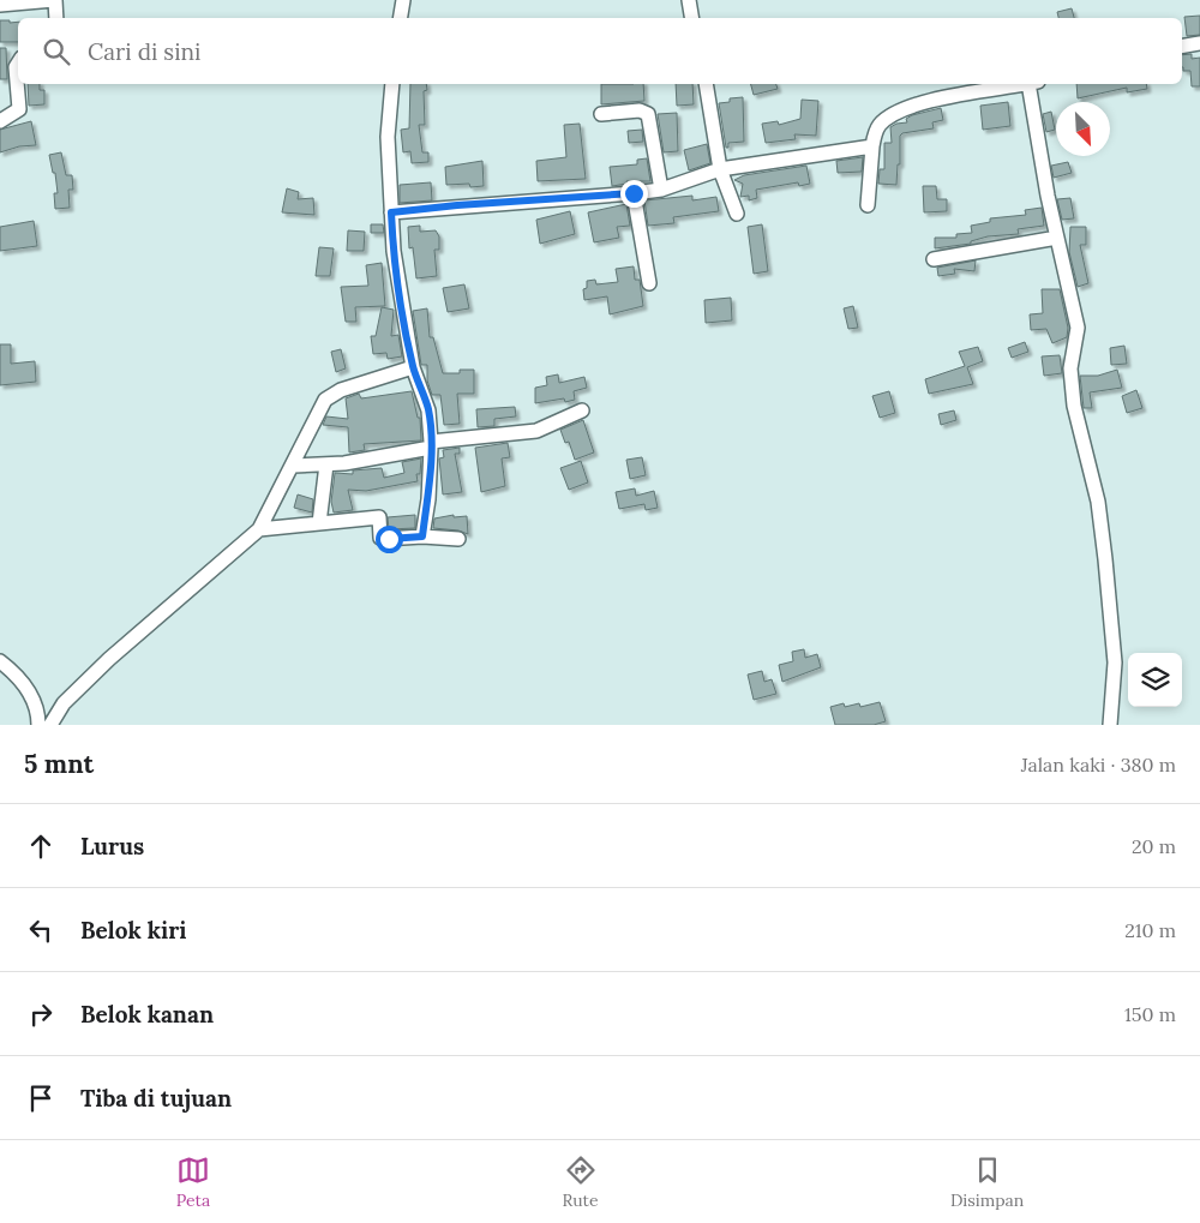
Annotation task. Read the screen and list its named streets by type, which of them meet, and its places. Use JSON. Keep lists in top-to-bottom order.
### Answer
{
  "north": "bottom right",
  "page": {
    "search": "Cari di sini",
    "heading": ["5 mnt", "Jalan kaki · 380 m"],
    "list": [
      ["Lurus", "20 m"],
      ["Belok kiri", "210 m"],
      ["Belok kanan", "150 m"],
      "Tiba di tujuan"
    ],
    "nav": ["Peta", "Rute", "Disimpan"]
  }
}
